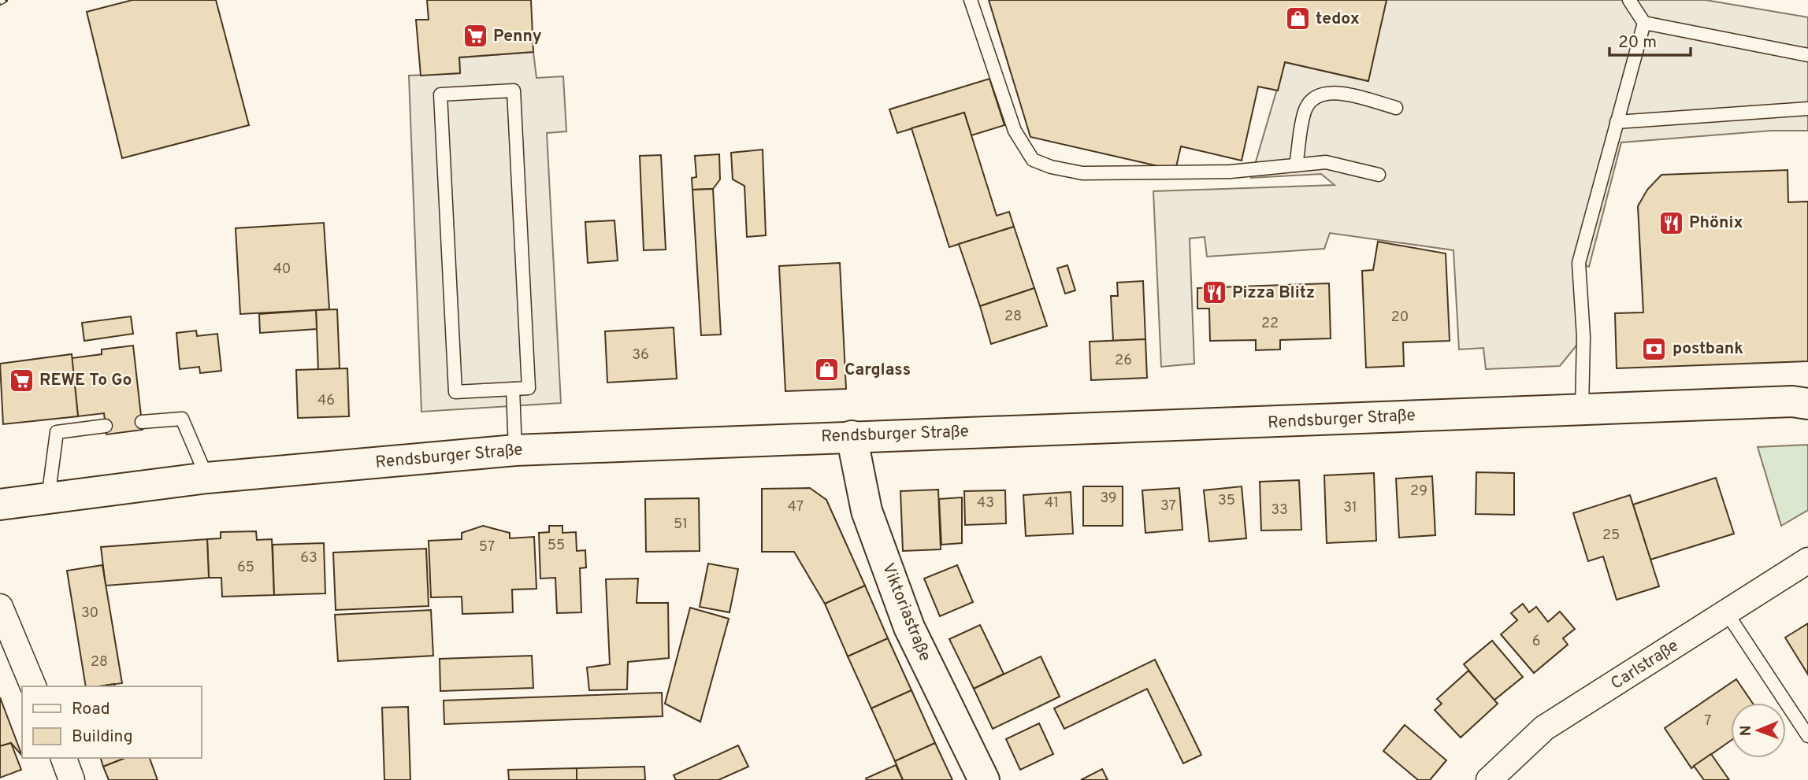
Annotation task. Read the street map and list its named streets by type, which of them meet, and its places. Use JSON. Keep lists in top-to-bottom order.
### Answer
{
  "streets": {
    "street": ["Rendsburger Straße", "Viktoriastraße", "Carlstraße"]
  },
  "crossings": [
    ["Rendsburger Straße", "Viktoriastraße"]
  ],
  "places": {
    "shop": ["tedox", "Carglass"],
    "supermarket": ["Penny", "REWE To Go"],
    "restaurant": ["Phönix", "Pizza Blitz"],
    "bank": ["postbank"]
  },
  "house_numbers": [
    "40",
    "28",
    "20",
    "22",
    "36",
    "26",
    "46",
    "29",
    "39",
    "35",
    "43",
    "41",
    "37",
    "47",
    "31",
    "33",
    "51",
    "25",
    "55",
    "57",
    "63",
    "65",
    "30",
    "6",
    "28",
    "7"
  ],
  "legend": ["Road", "Building"],
  "scale_bar": "20 m",
  "north": "left"
}
